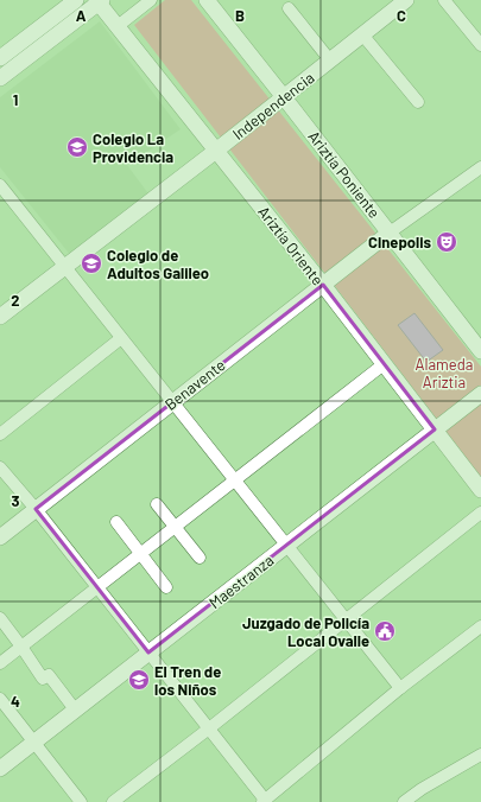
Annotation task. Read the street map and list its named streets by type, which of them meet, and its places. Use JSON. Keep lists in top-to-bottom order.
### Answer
{
  "streets": {
    "main road": [
      "Independencia",
      "Ariztía Poniente",
      "Ariztía Oriente",
      "Benavente",
      "Maestranza"
    ]
  },
  "crossings": [
    ["Independencia", "Ariztía Poniente"],
    ["Independencia", "Ariztía Oriente"],
    ["Ariztía Poniente", "Benavente"],
    ["Ariztía Oriente", "Benavente"],
    ["Ariztía Oriente", "Maestranza"]
  ],
  "parks": ["Alameda Ariztia"],
  "places": {
    "school or university": ["Colegio La Providencia", "Colegio de Adultos Galileo", "El Tren de los Niños"],
    "theatre": ["Cinepolis"],
    "public building": ["Juzgado de Policía Local Ovalle"]
  },
  "grid": {
    "columns": ["A", "B", "C"],
    "rows": [
      "1",
      "2",
      "3",
      "4"
    ]
  }
}
